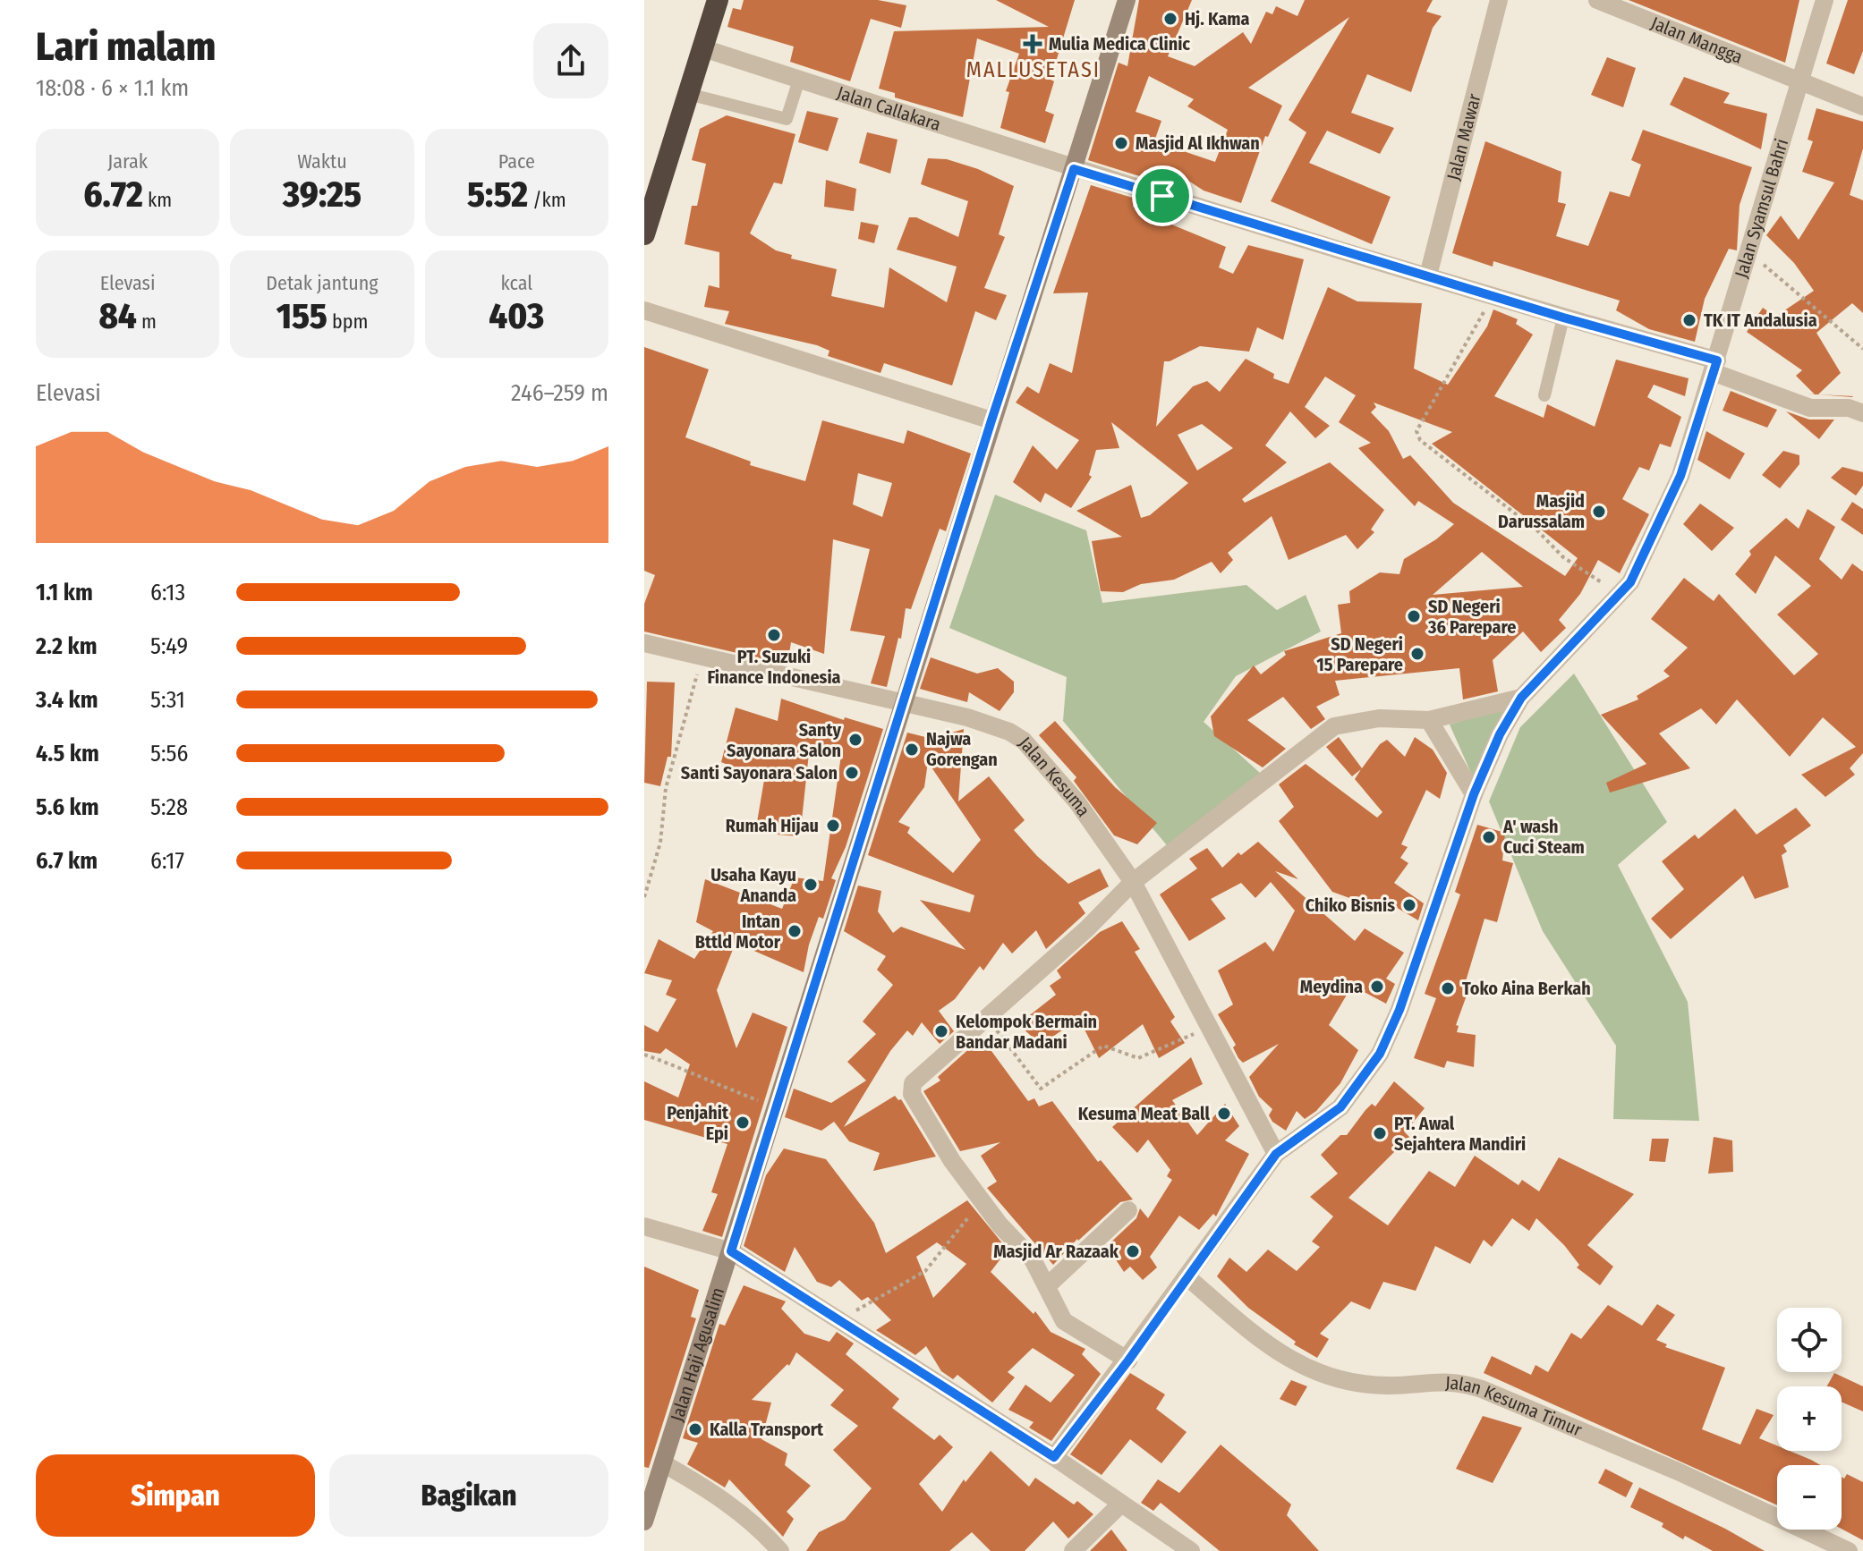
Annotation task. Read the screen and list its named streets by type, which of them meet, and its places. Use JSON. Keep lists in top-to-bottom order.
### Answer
{
  "streets": {
    "street": [
      "Jalan Mangga",
      "Jalan Callakara",
      "Jalan Mawar",
      "Jalan Syamsul Bahri",
      "Jalan Kesuma",
      "Jalan Haji Agusalim",
      "Jalan Kesuma Timur"
    ]
  },
  "crossings": [
    ["Jalan Mangga", "Jalan Syamsul Bahri"],
    ["Jalan Callakara", "Jalan Mawar"],
    ["Jalan Callakara", "Jalan Syamsul Bahri"],
    ["Jalan Callakara", "Jalan Haji Agusalim"],
    ["Jalan Syamsul Bahri", "Jalan Kesuma"],
    ["Jalan Syamsul Bahri", "Jalan Kesuma Timur"],
    ["Jalan Kesuma", "Jalan Haji Agusalim"]
  ],
  "districts": ["MALLUSETASI"],
  "places": {
    "other": [
      "Hj. Kama",
      "Masjid Al Ikhwan",
      "TK IT Andalusia",
      "Masjid Darussalam",
      "SD Negeri 36 Parepare",
      "PT. Suzuki Finance Indonesia",
      "SD Negeri 15 Parepare",
      "Santy Sayonara Salon",
      "Najwa Gorengan",
      "Santi Sayonara Salon",
      "Rumah Hijau",
      "A' wash Cuci Steam",
      "Usaha Kayu Ananda",
      "Chiko Bisnis",
      "Intan Bttld Motor",
      "Meydina",
      "Toko Aina Berkah",
      "Kelompok Bermain Bandar Madani",
      "Kesuma Meat Ball",
      "Penjahit Epi",
      "PT. Awal Sejahtera Mandiri",
      "Masjid Ar Razaak",
      "Kalla Transport"
    ],
    "health": ["Mulia Medica Clinic"]
  },
  "page": {
    "heading": ["Lari malam", "18:08 · 6 × 1.1 km"],
    "stats": [
      ["Jarak", "6.72 km"],
      ["Waktu", "39:25"],
      ["Pace", "5:52 /km"],
      ["Elevasi", "84 m"],
      ["Detak jantung", "155 bpm"],
      ["kcal", "403"]
    ],
    "chart": ["Elevasi", "246–259 m"],
    "list": [
      {
        "name": "1.1 km",
        "note": "6:13"
      },
      {
        "name": "2.2 km",
        "note": "5:49"
      },
      {
        "name": "3.4 km",
        "note": "5:31"
      },
      {
        "name": "4.5 km",
        "note": "5:56"
      },
      {
        "name": "5.6 km",
        "note": "5:28"
      },
      {
        "name": "6.7 km",
        "note": "6:17"
      }
    ],
    "map_buttons": ["+", "−"],
    "buttons": ["Simpan", "Bagikan"]
  }
}
